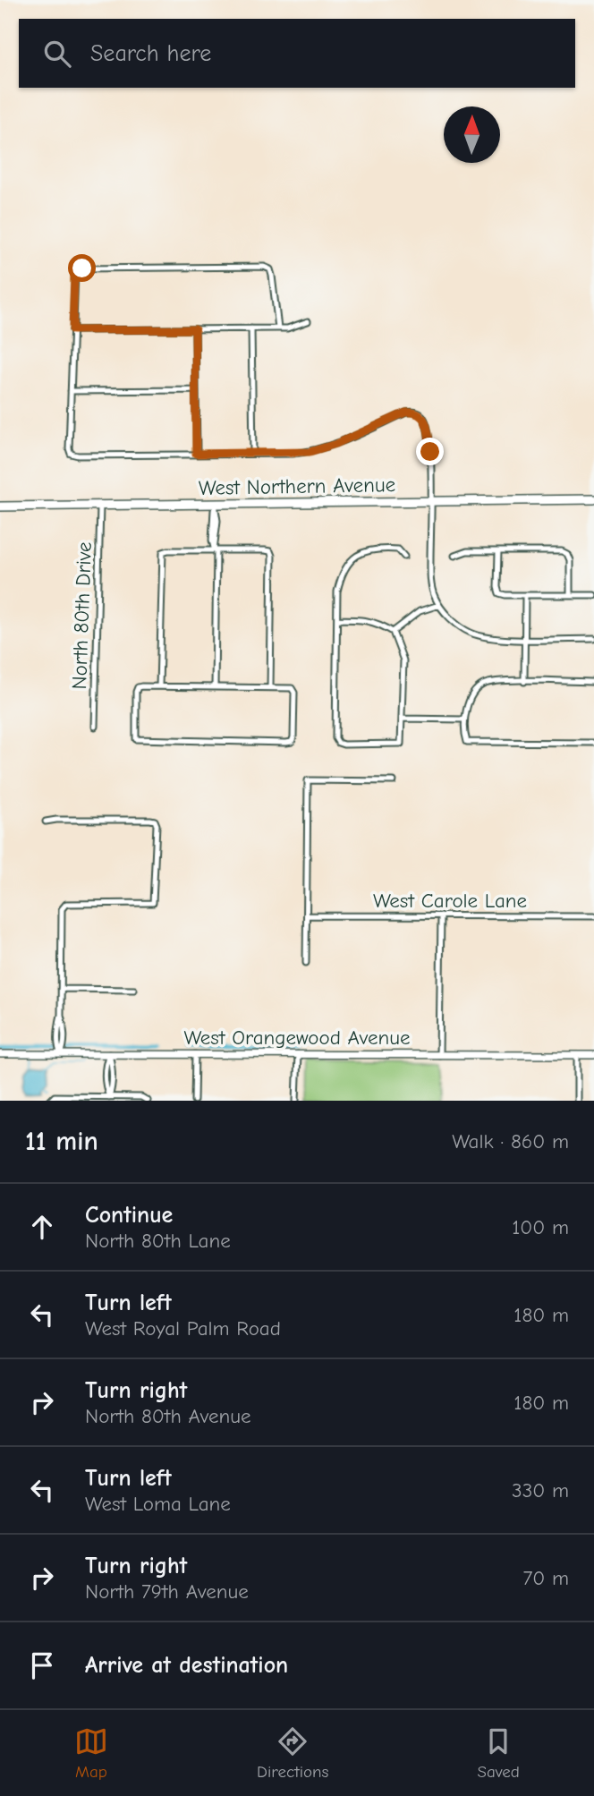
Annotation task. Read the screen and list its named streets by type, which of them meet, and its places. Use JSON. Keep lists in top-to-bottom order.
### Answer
{
  "streets": {
    "main road": ["West Northern Avenue"],
    "street": ["North 80th Drive", "West Carole Lane", "West Orangewood Avenue"]
  },
  "crossings": [
    ["West Northern Avenue", "North 80th Drive"]
  ],
  "north": "top",
  "page": {
    "search": "Search here",
    "heading": ["11 min", "Walk · 860 m"],
    "list": [
      ["Continue", "North 80th Lane", "100 m"],
      ["Turn left", "West Royal Palm Road", "180 m"],
      ["Turn right", "North 80th Avenue", "180 m"],
      ["Turn left", "West Loma Lane", "330 m"],
      ["Turn right", "North 79th Avenue", "70 m"],
      "Arrive at destination"
    ],
    "nav": ["Map", "Directions", "Saved"]
  }
}
